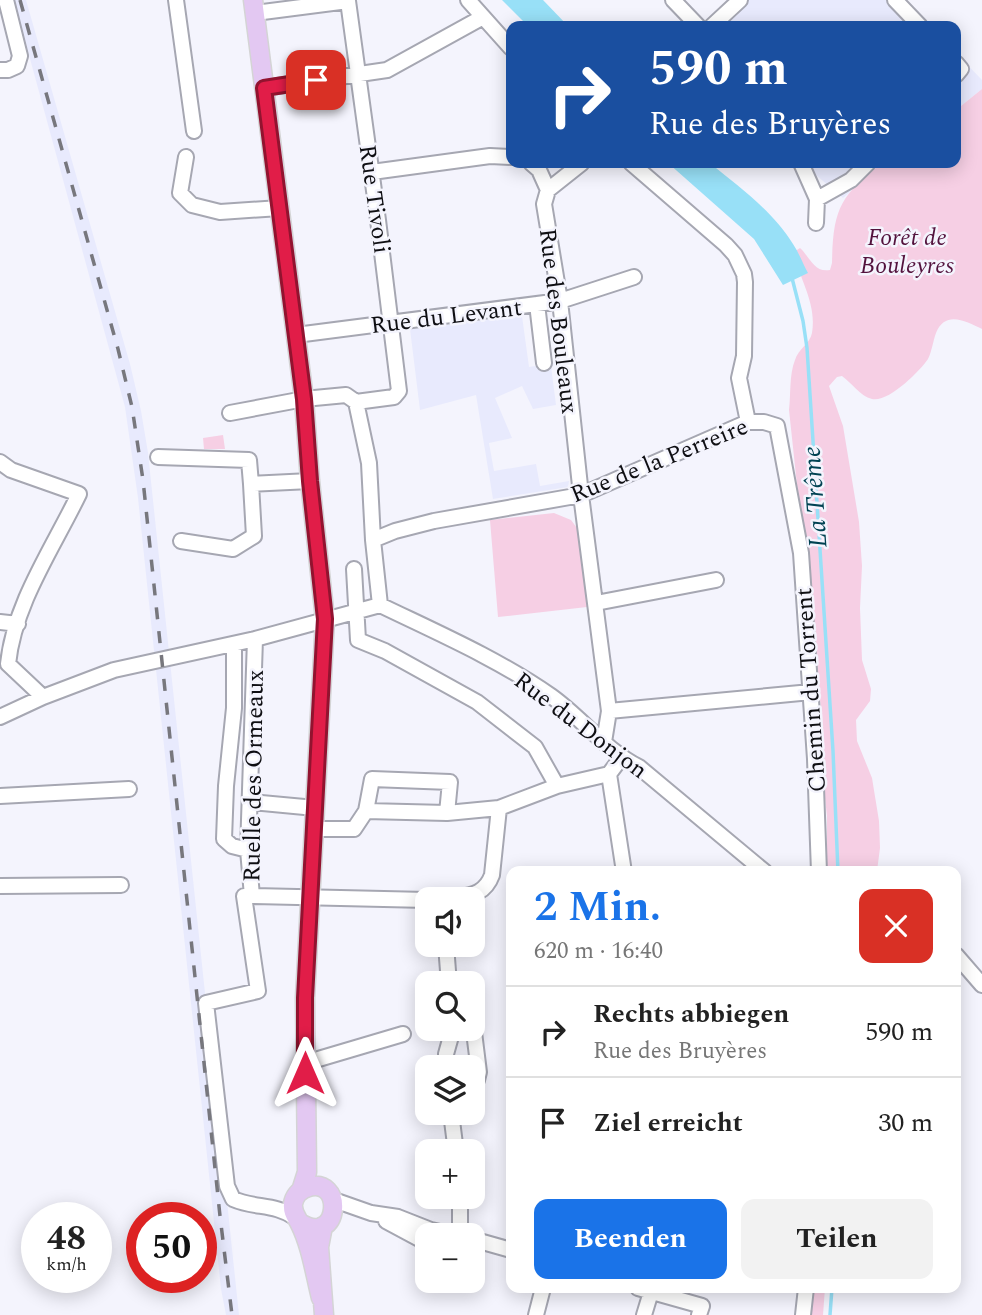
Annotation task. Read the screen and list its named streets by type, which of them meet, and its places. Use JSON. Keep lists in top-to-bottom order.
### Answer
{
  "streets": {
    "street": [
      "Rue Tivoli",
      "Rue du Levant",
      "Rue des Bouleaux",
      "Rue de la Perreire",
      "Chemin du Torrent",
      "Rue du Donjon",
      "Ruelle des Ormeaux"
    ]
  },
  "crossings": [
    ["Rue Tivoli", "Rue du Levant"],
    ["Rue du Levant", "Rue des Bouleaux"],
    ["Rue des Bouleaux", "Rue de la Perreire"],
    ["Rue des Bouleaux", "Rue du Donjon"],
    ["Rue de la Perreire", "Chemin du Torrent"]
  ],
  "water": ["La Trême"],
  "parks": ["Forêt de Bouleyres"],
  "page": {
    "turn": ["590 m", "Rue des Bruyères"],
    "heading": ["2 Min.", "620 m · 16:40"],
    "map_buttons": ["+", "−"],
    "list": [
      {
        "name": "Rechts abbiegen",
        "note": "Rue des Bruyères",
        "value": "590 m"
      },
      {
        "name": "Ziel erreicht",
        "value": "30 m"
      }
    ],
    "buttons": ["Beenden", "Teilen"],
    "speed": "48 km/h",
    "limit": "50"
  }
}
